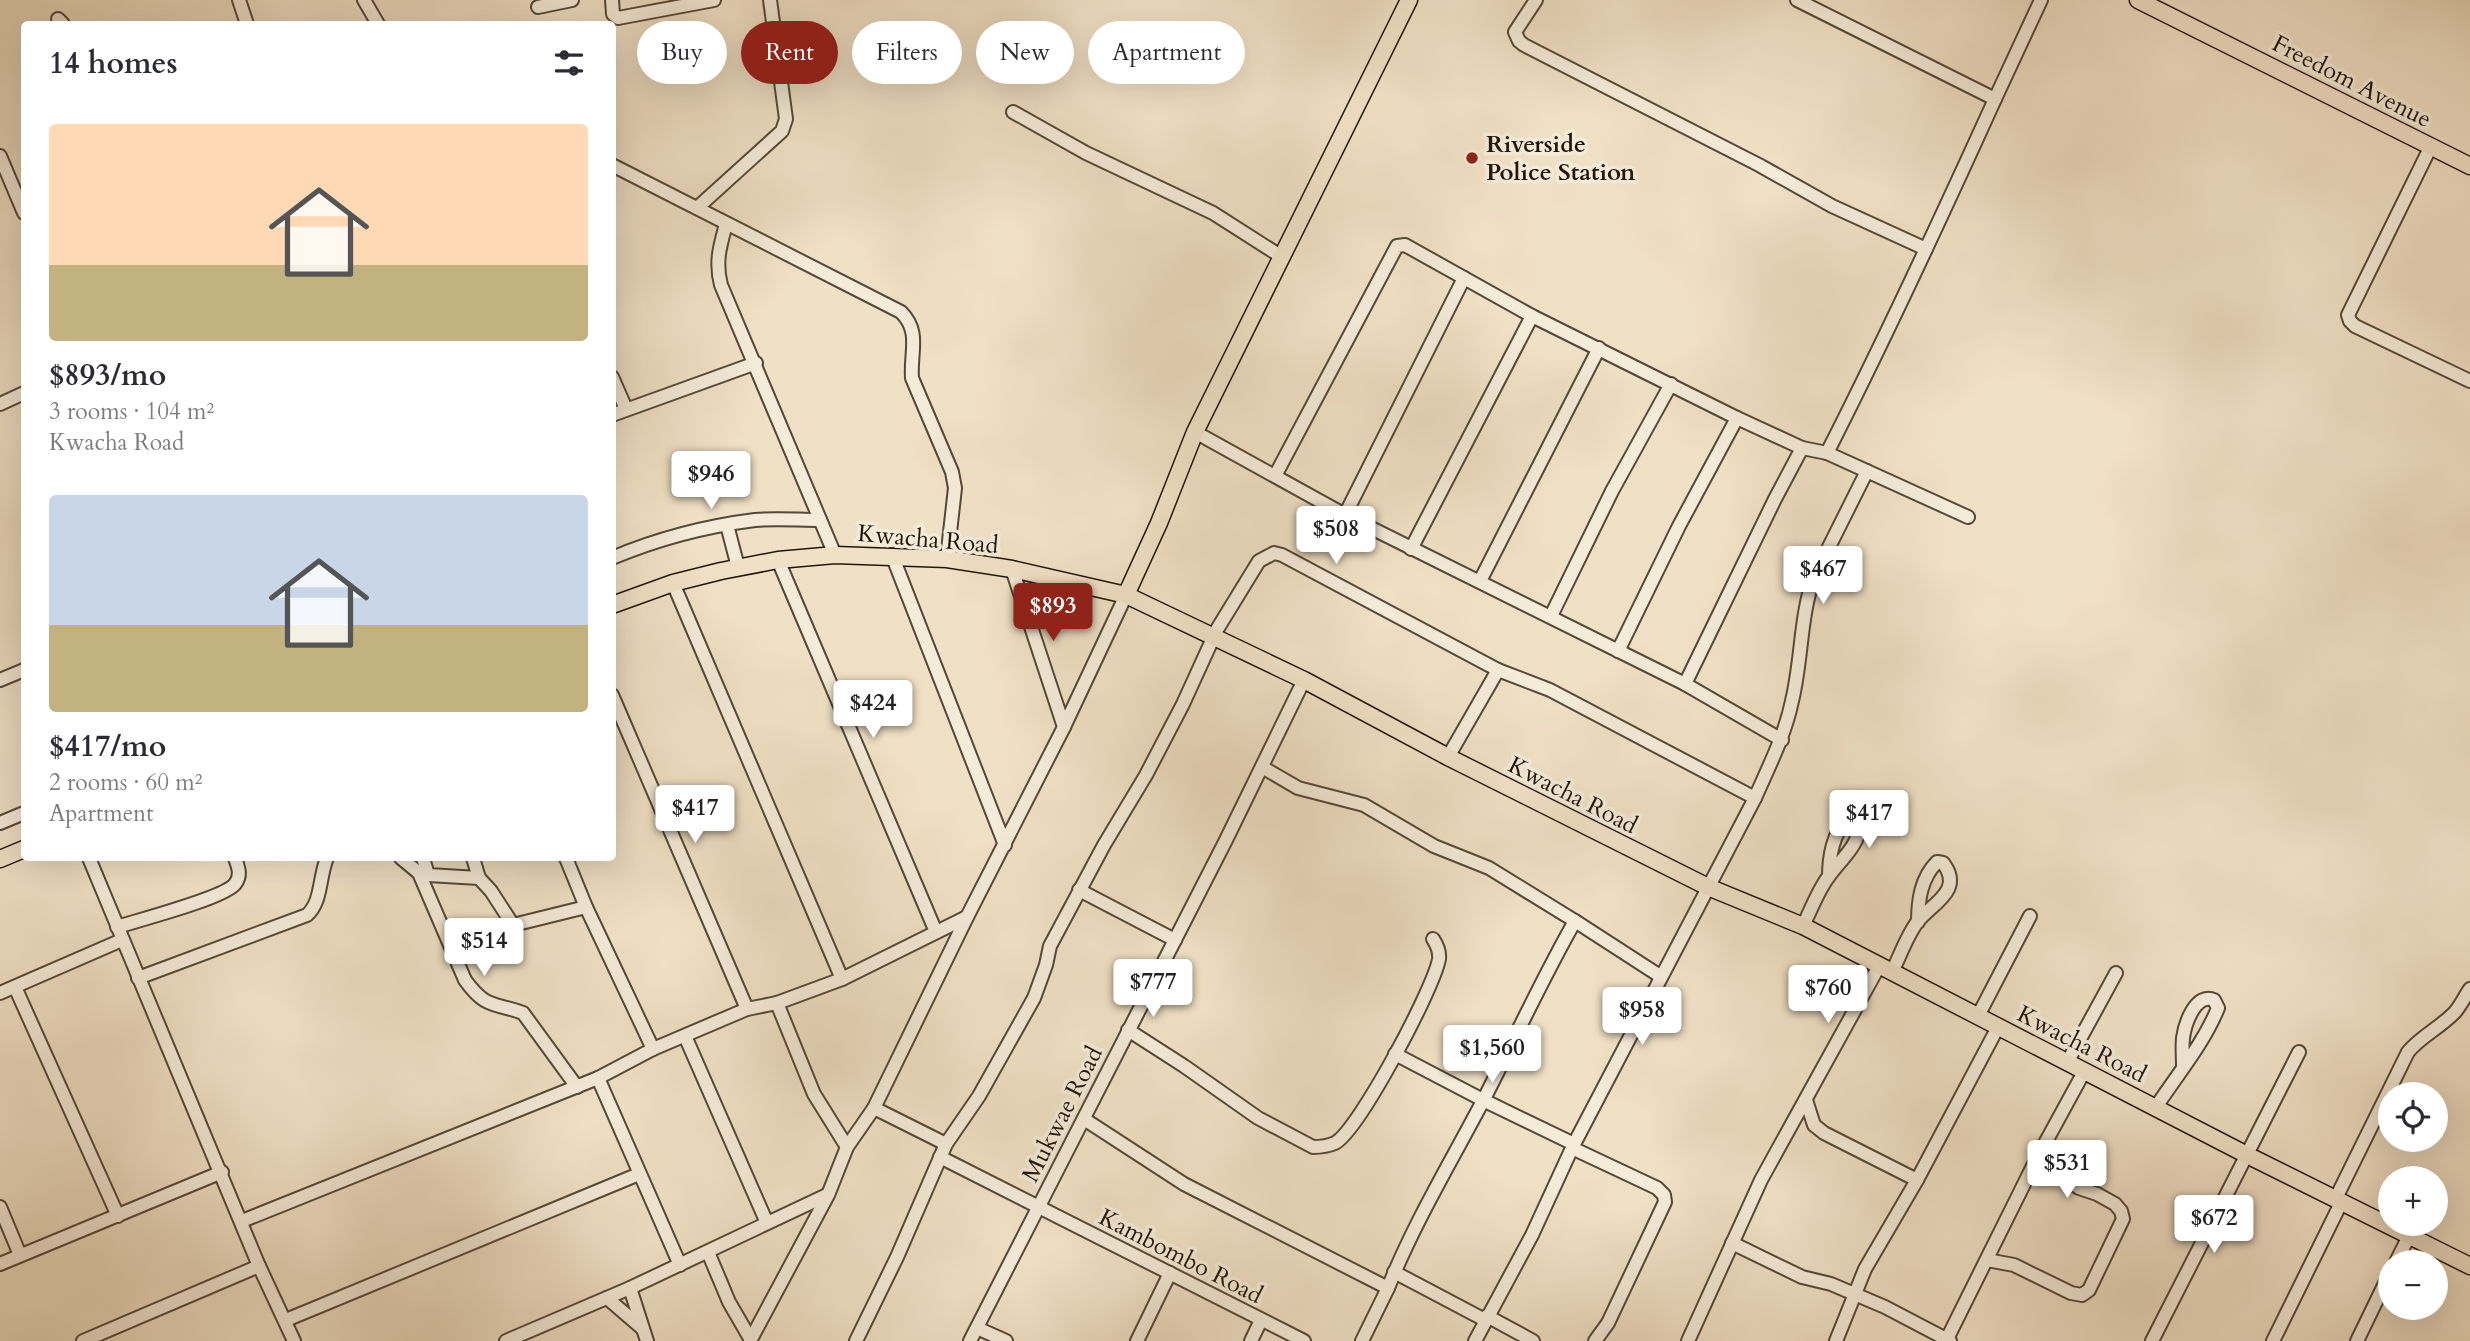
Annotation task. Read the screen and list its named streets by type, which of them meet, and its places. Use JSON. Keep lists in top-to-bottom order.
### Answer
{
  "streets": {
    "main road": ["Freedom Avenue", "Kwacha Road"],
    "street": ["Mukwae Road", "Kambombo Road"]
  },
  "crossings": [
    ["Kwacha Road", "Mukwae Road"],
    ["Mukwae Road", "Kambombo Road"]
  ],
  "places": ["Riverside Police Station"],
  "page": {
    "chip": [
      "Buy",
      "Rent",
      "Filters",
      "New",
      "Apartment"
    ],
    "heading": "14 homes",
    "list": [
      {
        "name": "$893/mo",
        "note": "3 rooms · 104 m² · Kwacha Road"
      },
      {
        "name": "$417/mo",
        "note": "2 rooms · 60 m² · Apartment"
      }
    ],
    "price": [
      "$946",
      "$508",
      "$467",
      "$893",
      "$424",
      "$417",
      "$417",
      "$514",
      "$777",
      "$760",
      "$958",
      "$1,560",
      "$531",
      "$672"
    ],
    "map_buttons": ["+", "−"]
  }
}
